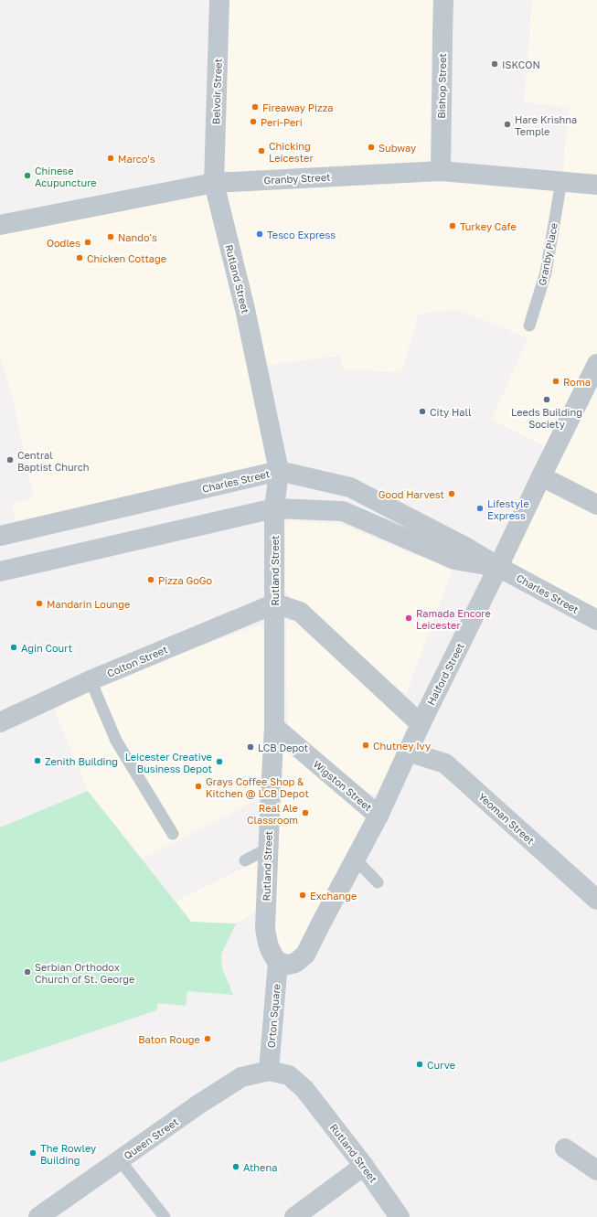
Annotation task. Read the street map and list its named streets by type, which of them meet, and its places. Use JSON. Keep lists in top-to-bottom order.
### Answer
{
  "streets": {
    "street": [
      "Bishop Street",
      "Belvoir Street",
      "Granby Street",
      "Rutland Street",
      "Charles Street",
      "Colton Street",
      "Halford Street",
      "Wigston Street",
      "Yeoman Street",
      "Orton Square",
      "Queen Street"
    ],
    "lane": ["Granby Place"]
  },
  "crossings": [
    ["Bishop Street", "Granby Street"],
    ["Belvoir Street", "Granby Street"],
    ["Belvoir Street", "Rutland Street"],
    ["Granby Street", "Granby Place"],
    ["Granby Street", "Rutland Street"],
    ["Rutland Street", "Charles Street"],
    ["Rutland Street", "Colton Street"],
    ["Rutland Street", "Halford Street"],
    ["Rutland Street", "Wigston Street"],
    ["Rutland Street", "Orton Square"],
    ["Rutland Street", "Queen Street"],
    ["Charles Street", "Halford Street"],
    ["Halford Street", "Wigston Street"],
    ["Halford Street", "Yeoman Street"],
    ["Halford Street", "Orton Square"],
    ["Orton Square", "Queen Street"]
  ],
  "places": [
    "ISKCON",
    "Fireaway Pizza",
    "Peri-Peri",
    "Hare Krishna Temple",
    "Subway",
    "Chicking Leicester",
    "Marco's",
    "Chinese Acupuncture",
    "Turkey Cafe",
    "Tesco Express",
    "Nando's",
    "Oodles",
    "Chicken Cottage",
    "Roma",
    "Leeds Building Society",
    "City Hall",
    "Central Baptist Church",
    "Good Harvest",
    "Lifestyle Express",
    "Pizza GoGo",
    "Mandarin Lounge",
    "Ramada Encore Leicester",
    "Agin Court",
    "Chutney Ivy",
    "LCB Depot",
    "Zenith Building",
    "Leicester Creative Business Depot",
    "Grays Coffee Shop & Kitchen @ LCB Depot",
    "Real Ale Classroom",
    "Exchange",
    "Serbian Orthodox Church of St. George",
    "Baton Rouge",
    "Curve",
    "The Rowley Building",
    "Athena"
  ]
}
